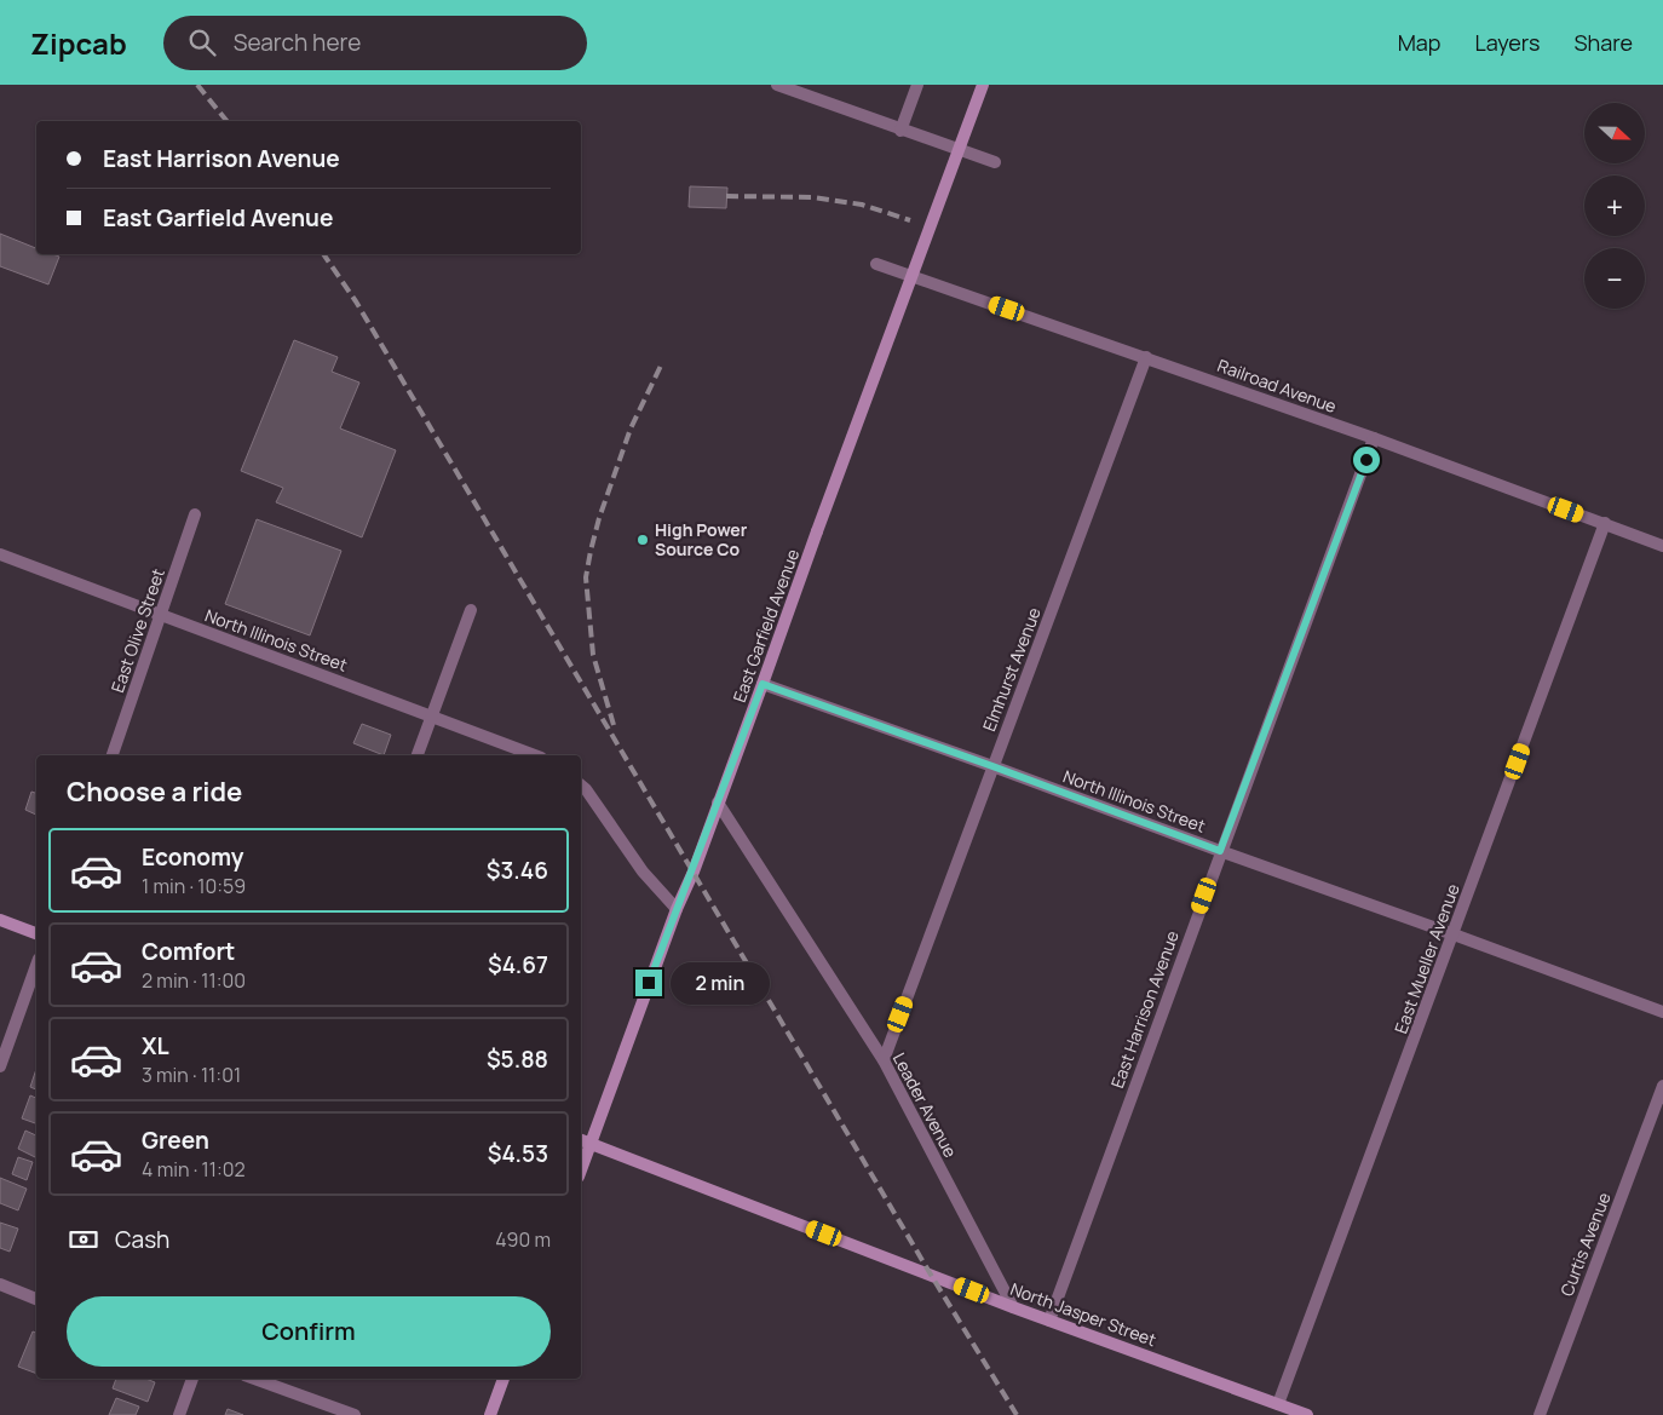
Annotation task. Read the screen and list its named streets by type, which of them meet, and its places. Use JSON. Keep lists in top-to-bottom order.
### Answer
{
  "streets": {
    "street": [
      "Railroad Avenue",
      "East Garfield Avenue",
      "East Olive Street",
      "North Illinois Street",
      "Elmhurst Avenue",
      "East Mueller Avenue",
      "East Harrison Avenue",
      "Leader Avenue",
      "Curtis Avenue",
      "North Jasper Street"
    ]
  },
  "crossings": [
    ["Railroad Avenue", "Elmhurst Avenue"],
    ["Railroad Avenue", "East Mueller Avenue"],
    ["Railroad Avenue", "East Harrison Avenue"],
    ["East Garfield Avenue", "North Illinois Street"],
    ["East Garfield Avenue", "Leader Avenue"],
    ["East Garfield Avenue", "North Jasper Street"],
    ["East Olive Street", "North Illinois Street"],
    ["North Illinois Street", "Elmhurst Avenue"],
    ["North Illinois Street", "East Mueller Avenue"],
    ["North Illinois Street", "East Harrison Avenue"],
    ["Elmhurst Avenue", "Leader Avenue"],
    ["East Mueller Avenue", "North Jasper Street"],
    ["East Harrison Avenue", "North Jasper Street"],
    ["Leader Avenue", "North Jasper Street"]
  ],
  "places": ["High Power Source Co"],
  "north": "right",
  "page": {
    "header": "Zipcab",
    "search": "Search here",
    "nav": ["Map", "Layers", "Share"],
    "map_buttons": ["+", "−"],
    "banner": ["East Harrison Avenue", "East Garfield Avenue"],
    "heading": "Choose a ride",
    "list": [
      {
        "name": "Economy",
        "note": "1 min · 10:59",
        "value": "$3.46"
      },
      {
        "name": "Comfort",
        "note": "2 min · 11:00",
        "value": "$4.67"
      },
      {
        "name": "XL",
        "note": "3 min · 11:01",
        "value": "$5.88"
      },
      {
        "name": "Green",
        "note": "4 min · 11:02",
        "value": "$4.53"
      }
    ],
    "bubble": "2 min",
    "pay": ["Cash", "490 m"],
    "buttons": "Confirm"
  }
}
